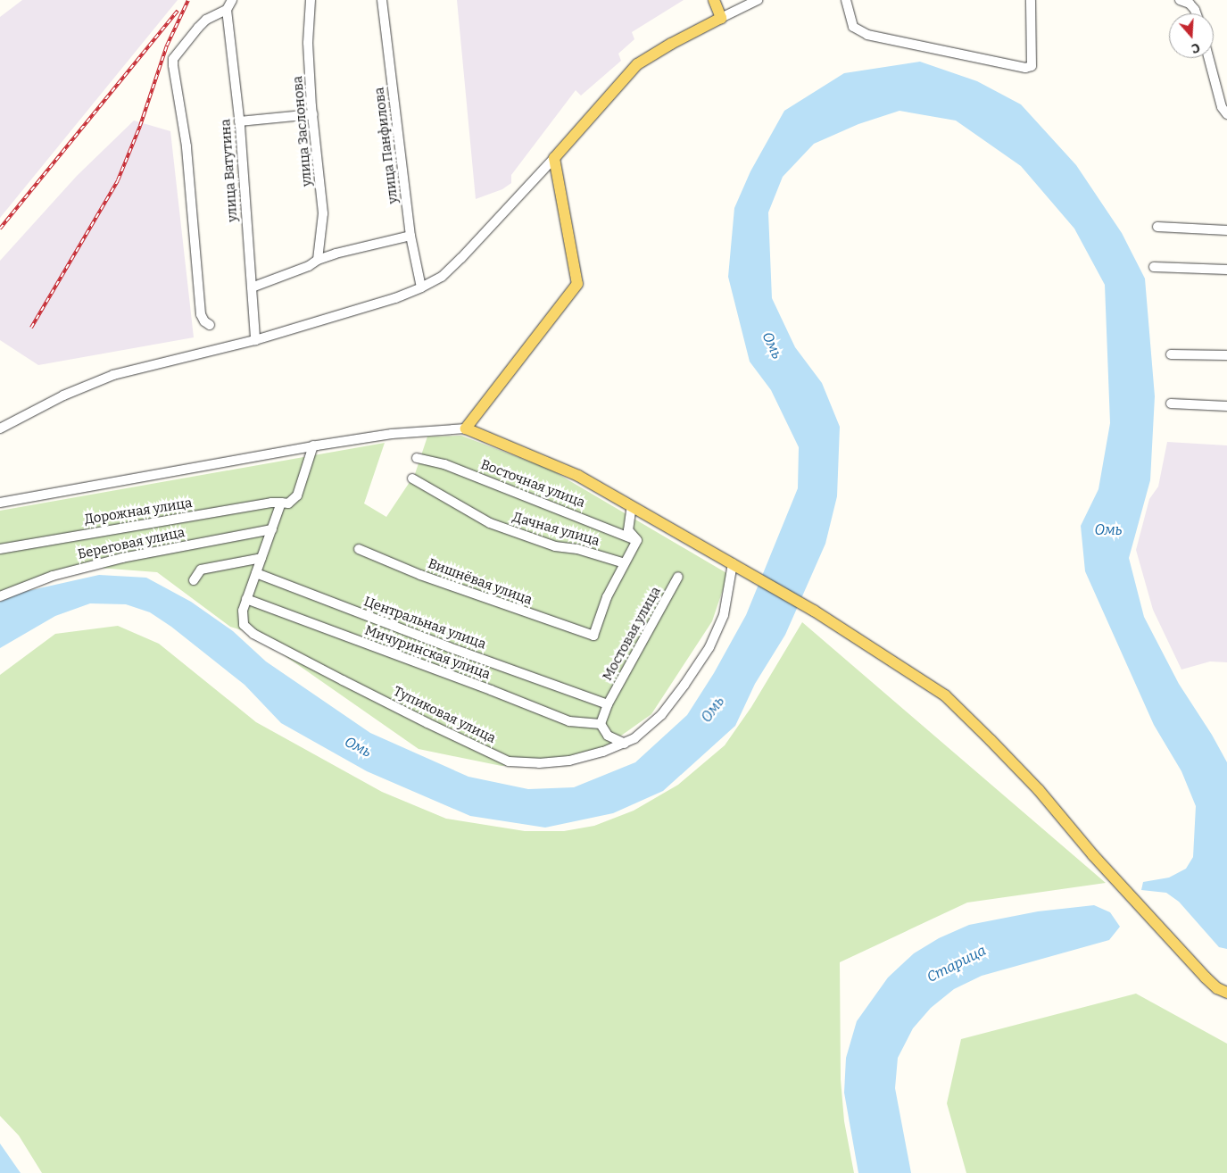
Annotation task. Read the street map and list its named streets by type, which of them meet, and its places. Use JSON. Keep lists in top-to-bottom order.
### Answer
{
  "streets": {
    "street": [
      "улица Заслонова",
      "улица Панфилова",
      "улица Ватутина",
      "Восточная улица",
      "Дорожная улица",
      "Дачная улица",
      "Береговая улица",
      "Вишнёвая улица",
      "Центральная улица",
      "Мостовая улица",
      "Мичуринская улица",
      "Тупиковая улица"
    ]
  },
  "crossings": [
    ["Дачная улица", "Вишнёвая улица"],
    ["Центральная улица", "Мостовая улица"],
    ["Мостовая улица", "Мичуринская улица"],
    ["Мичуринская улица", "Тупиковая улица"]
  ],
  "water": ["Омь", "Старица"],
  "north": "bottom"
}
